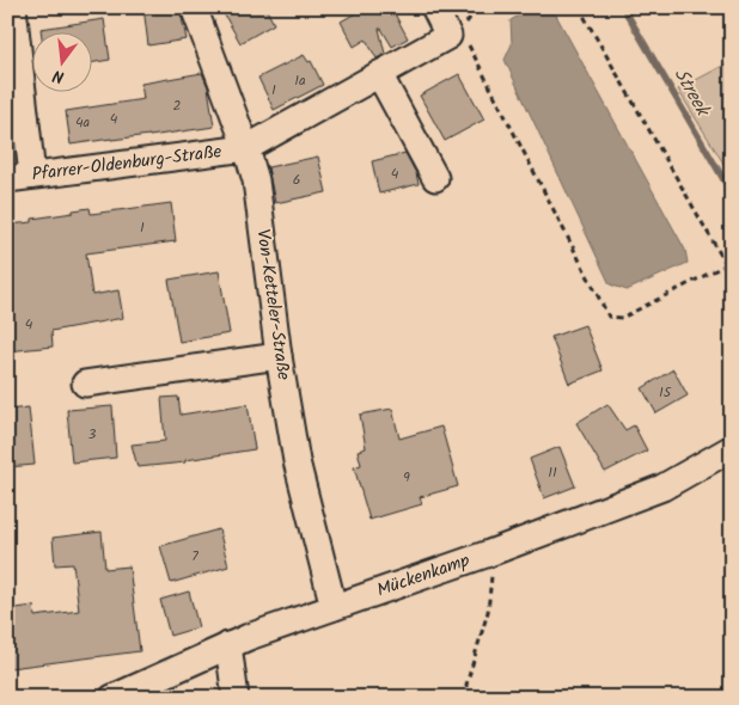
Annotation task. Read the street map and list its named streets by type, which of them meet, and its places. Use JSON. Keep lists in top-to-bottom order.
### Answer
{
  "streets": {
    "street": ["Pfarrer-Oldenburg-Straße", "Von-Ketteler-Straße", "Mückenkamp"]
  },
  "crossings": [
    ["Pfarrer-Oldenburg-Straße", "Von-Ketteler-Straße"],
    ["Von-Ketteler-Straße", "Mückenkamp"]
  ],
  "water": ["Streek"],
  "house_numbers": [
    "1a",
    "1",
    "2",
    "4",
    "4a",
    "4",
    "6",
    "1",
    "4",
    "15",
    "3",
    "11",
    "9",
    "7"
  ],
  "north": "bottom"
}
